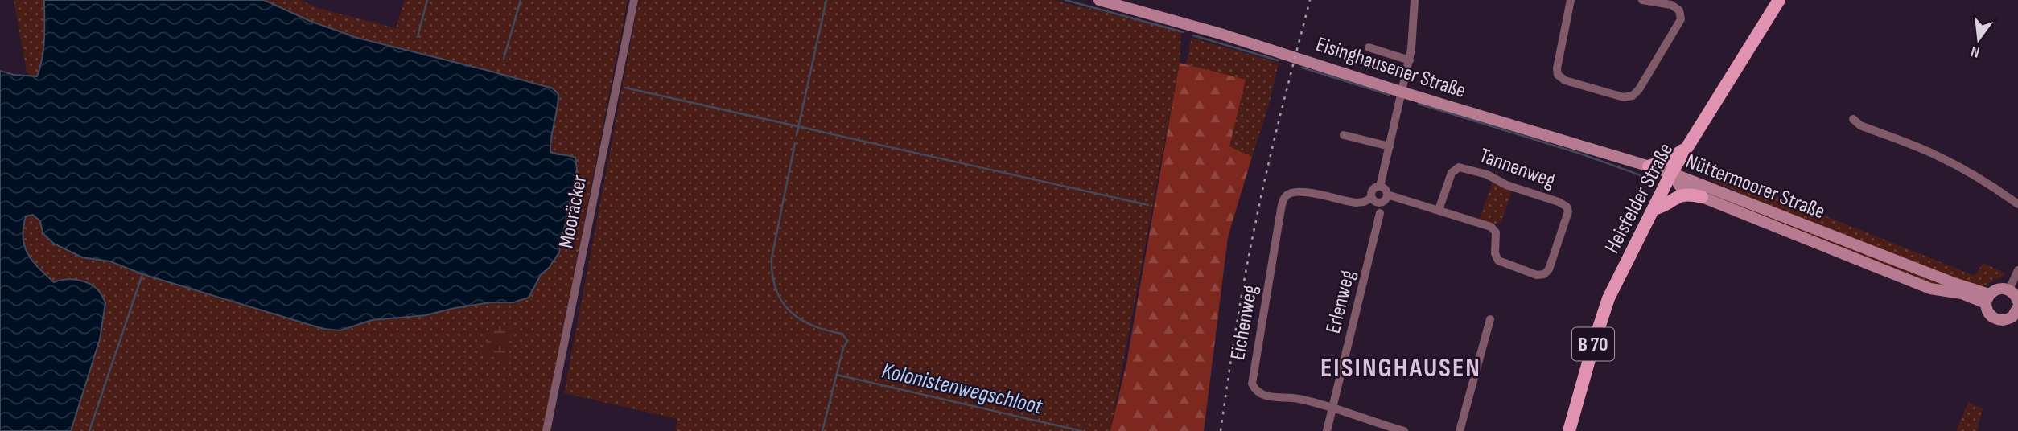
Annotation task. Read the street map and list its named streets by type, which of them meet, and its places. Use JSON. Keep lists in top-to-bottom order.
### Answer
{
  "streets": {
    "main road": ["Heisfelder Straße", "B 70"],
    "street": [
      "Eisinghausener Straße",
      "Tannenweg",
      "Nüttermoorer Straße",
      "Mooräcker",
      "Erlenweg",
      "Eichenweg"
    ]
  },
  "crossings": [
    ["Eisinghausener Straße", "Nüttermoorer Straße"],
    ["Eisinghausener Straße", "Heisfelder Straße"],
    ["Eisinghausener Straße", "B 70"],
    ["Tannenweg", "Eichenweg"],
    ["Nüttermoorer Straße", "Heisfelder Straße"],
    ["Heisfelder Straße", "B 70"],
    ["Erlenweg", "Eichenweg"]
  ],
  "districts": ["EISINGHAUSEN"],
  "water": ["Kolonistenwegschloot"],
  "north": "bottom"
}
